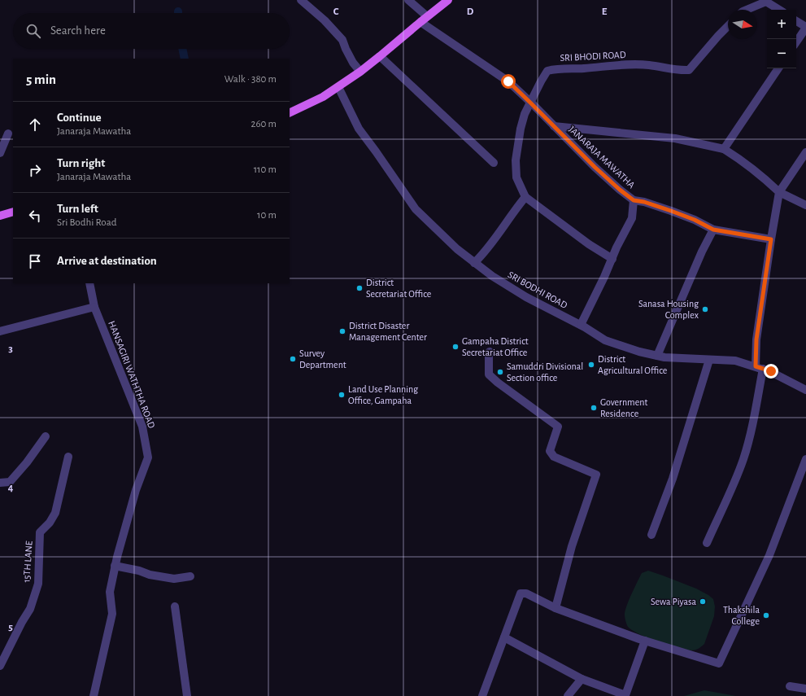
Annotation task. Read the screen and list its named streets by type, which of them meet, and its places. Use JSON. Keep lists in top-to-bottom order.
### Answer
{
  "streets": {
    "street": [
      "SRI BHODI ROAD",
      "JANARAJA MAWATHA",
      "SRI BODHI ROAD",
      "HANSAGIRI WATHTHA ROAD",
      "15TH LANE"
    ]
  },
  "crossings": [
    ["SRI BHODI ROAD", "JANARAJA MAWATHA"]
  ],
  "places": [
    "District Secretariat Office",
    "Sanasa Housing Complex",
    "District Disaster Management Center",
    "Gampaha District Secretariat Office",
    "Survey Department",
    "District Agricultural Office",
    "Samuddri Divisional Section office",
    "Land Use Planning Office, Gampaha",
    "Government Residence",
    "Sewa Piyasa",
    "Thakshila College"
  ],
  "north": "right",
  "page": {
    "map_buttons": ["+", "−"],
    "search": "Search here",
    "heading": ["5 min", "Walk · 380 m"],
    "list": [
      ["Continue", "Janaraja Mawatha", "260 m"],
      ["Turn right", "Janaraja Mawatha", "110 m"],
      ["Turn left", "Sri Bodhi Road", "10 m"],
      "Arrive at destination"
    ]
  },
  "grid": {
    "columns": ["C", "D", "E"],
    "rows": ["3", "4", "5"]
  }
}
